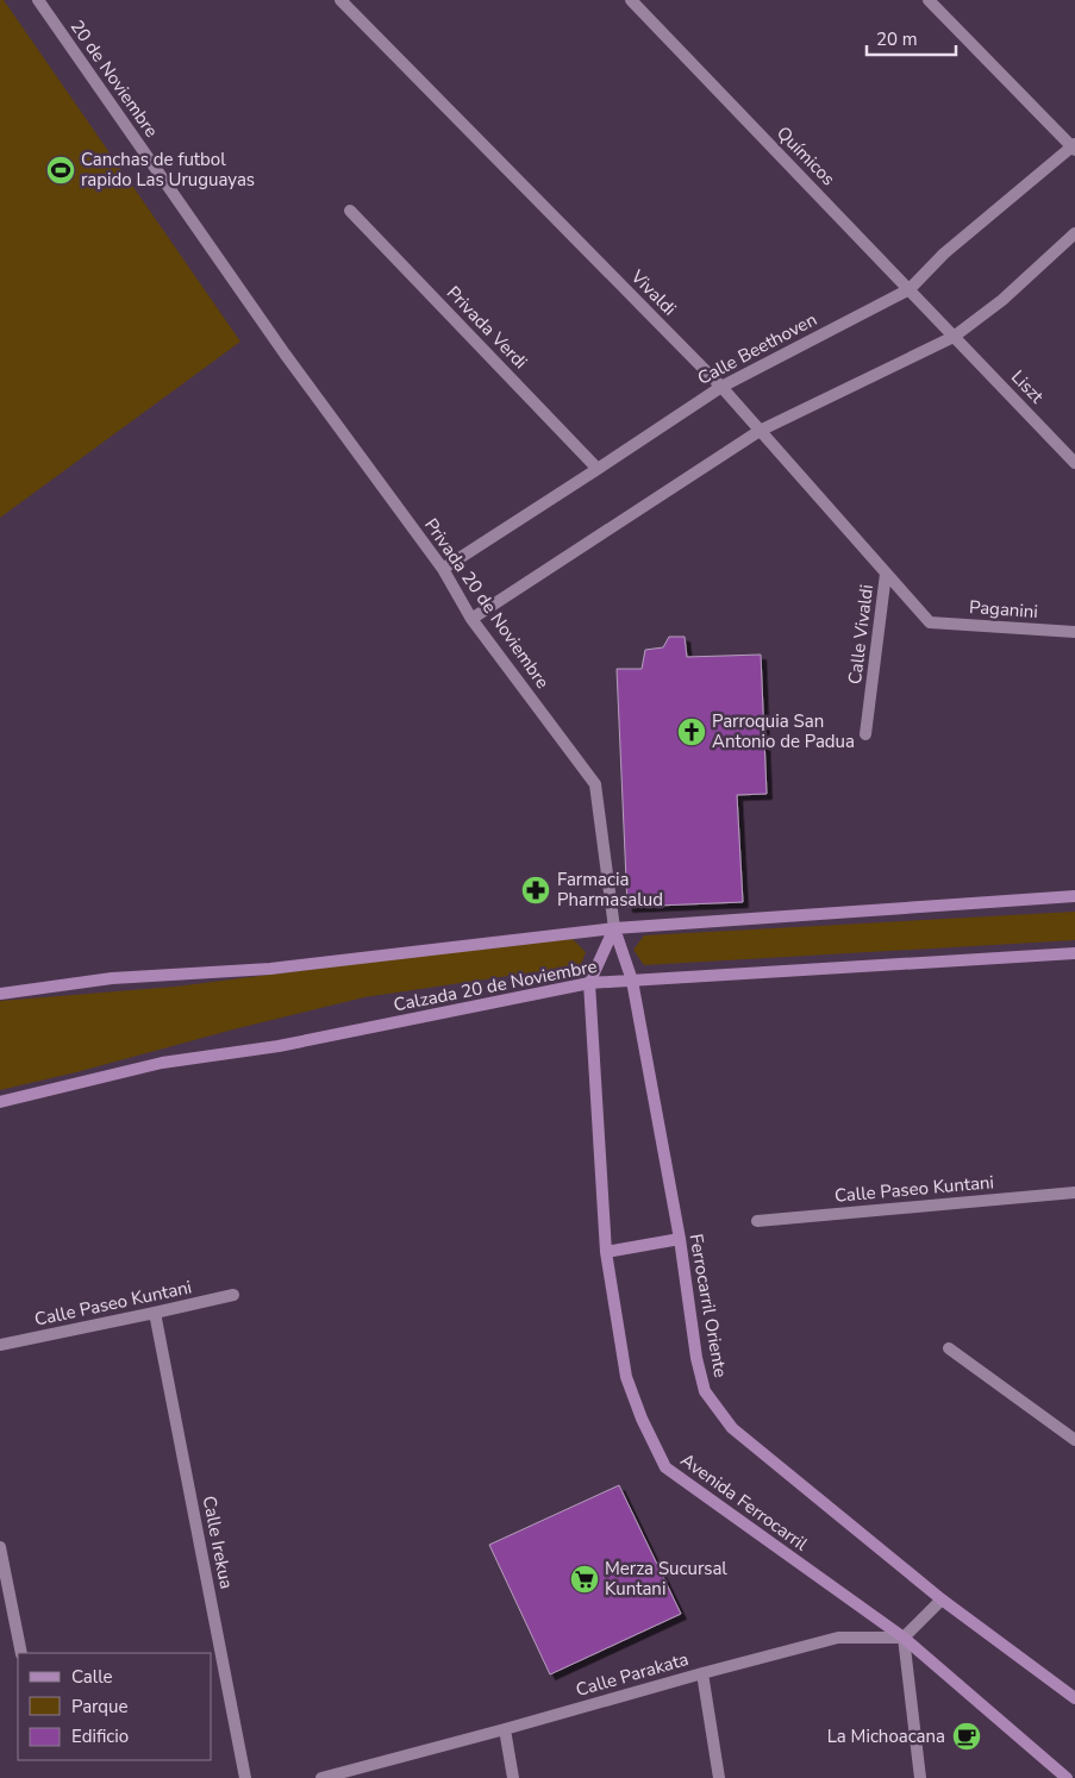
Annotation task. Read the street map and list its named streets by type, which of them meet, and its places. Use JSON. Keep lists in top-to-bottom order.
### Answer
{
  "streets": {
    "main road": ["Calzada 20 de Noviembre", "Ferrocarril Oriente", "Avenida Ferrocarril"],
    "street": [
      "20 de Noviembre",
      "Químicos",
      "Vivaldi",
      "Privada Verdi",
      "Calle Beethoven",
      "Liszt",
      "Privada 20 de Noviembre",
      "Paganini",
      "Calle Vivaldi",
      "Calle Paseo Kuntani",
      "Calle Irekua",
      "Calle Parakata"
    ]
  },
  "crossings": [
    ["20 de Noviembre", "Privada 20 de Noviembre"],
    ["Químicos", "Calle Beethoven"],
    ["Químicos", "Liszt"],
    ["Vivaldi", "Calle Beethoven"],
    ["Vivaldi", "Paganini"],
    ["Vivaldi", "Calle Vivaldi"],
    ["Privada Verdi", "Calle Beethoven"],
    ["Calle Beethoven", "Privada 20 de Noviembre"],
    ["Privada 20 de Noviembre", "Calzada 20 de Noviembre"],
    ["Privada 20 de Noviembre", "Ferrocarril Oriente"],
    ["Privada 20 de Noviembre", "Avenida Ferrocarril"],
    ["Calzada 20 de Noviembre", "Ferrocarril Oriente"],
    ["Calzada 20 de Noviembre", "Avenida Ferrocarril"],
    ["Calle Paseo Kuntani", "Calle Irekua"],
    ["Ferrocarril Oriente", "Avenida Ferrocarril"],
    ["Avenida Ferrocarril", "Calle Parakata"]
  ],
  "places": {
    "sports": ["Canchas de futbol rapido Las Uruguayas"],
    "church": ["Parroquia San Antonio de Padua"],
    "pharmacy": ["Farmacia Pharmasalud"],
    "supermarket": ["Merza Sucursal Kuntani"],
    "cafe": ["La Michoacana"]
  },
  "legend": ["Calle", "Parque", "Edificio"],
  "scale_bar": "20 m"
}
